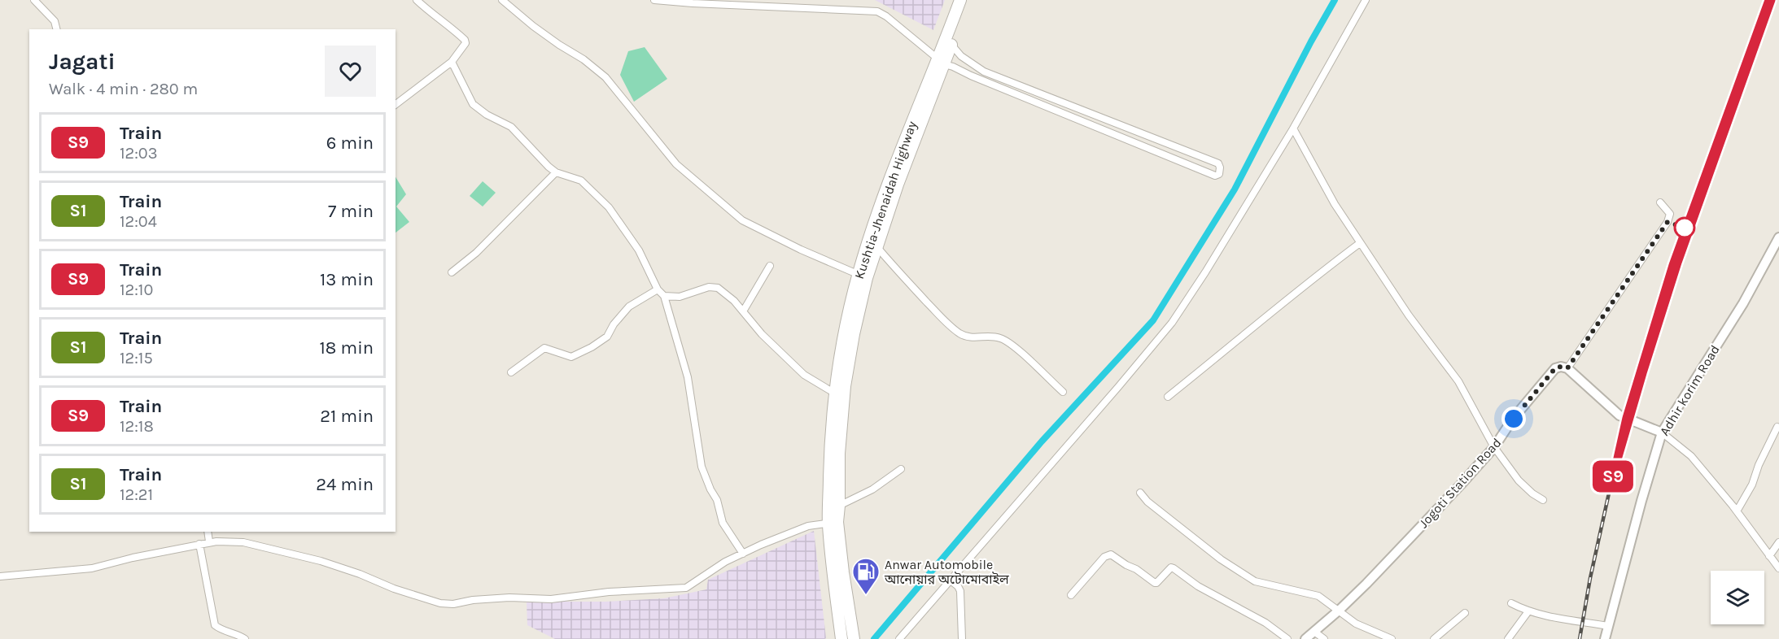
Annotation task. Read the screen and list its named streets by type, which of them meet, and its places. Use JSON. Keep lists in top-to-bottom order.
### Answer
{
  "streets": {
    "highway": ["Kushtia-Jhenaidah Highway"],
    "street": ["Adhir korim Road", "Jogoti Station Road"]
  },
  "places": {
    "fuel station": ["Anwar Automobile আনোয়ার অটোমোবাইল"]
  },
  "page": {
    "on_map": "S9",
    "heading": ["Jagati", "Walk · 4 min · 280 m"],
    "list": [
      {
        "mark": "S9",
        "name": "Train",
        "note": "12:03",
        "value": "6 min"
      },
      {
        "mark": "S1",
        "name": "Train",
        "note": "12:04",
        "value": "7 min"
      },
      {
        "mark": "S9",
        "name": "Train",
        "note": "12:10",
        "value": "13 min"
      },
      {
        "mark": "S1",
        "name": "Train",
        "note": "12:15",
        "value": "18 min"
      },
      {
        "mark": "S9",
        "name": "Train",
        "note": "12:18",
        "value": "21 min"
      },
      {
        "mark": "S1",
        "name": "Train",
        "note": "12:21",
        "value": "24 min"
      }
    ]
  }
}
